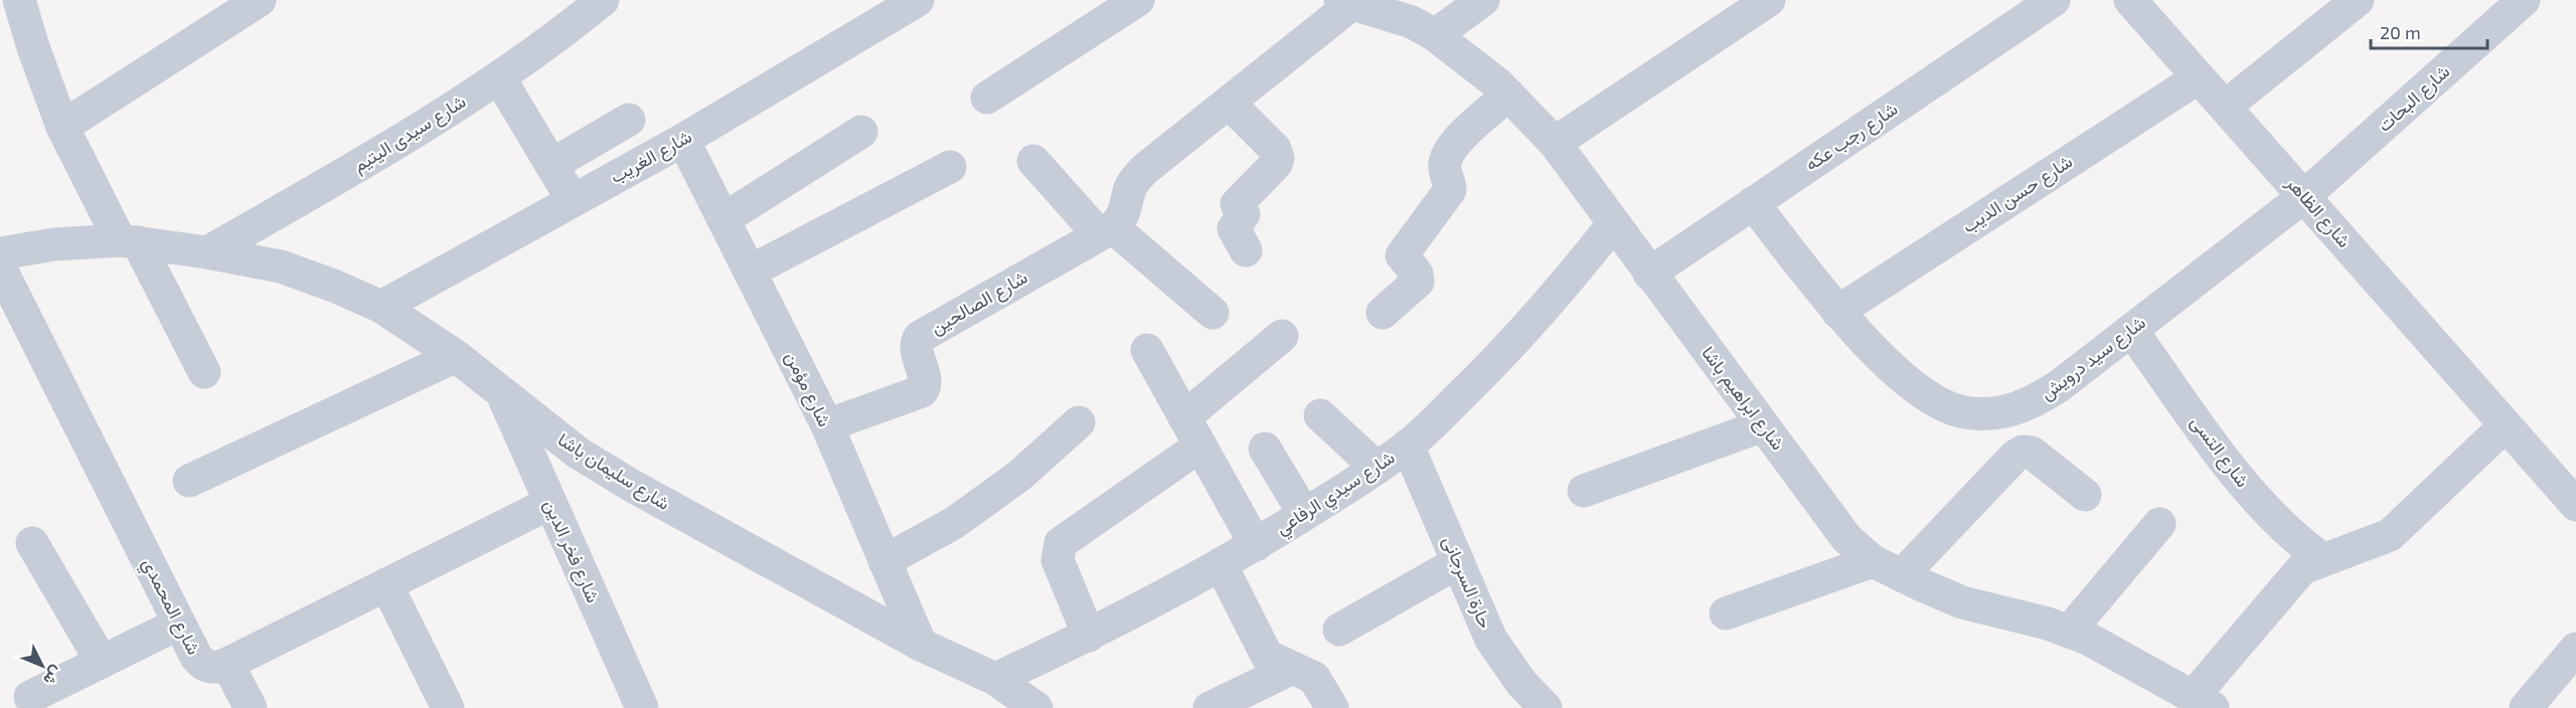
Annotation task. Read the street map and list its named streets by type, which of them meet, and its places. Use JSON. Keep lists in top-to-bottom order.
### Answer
{
  "streets": {
    "street": [
      "شارع البحات",
      "شارع سيدى اليتيم",
      "شارع رجب عكه",
      "شارع الغريب",
      "شارع حسن الديب",
      "شارع الظاهر",
      "شارع الصالحين",
      "شارع سيد درويش",
      "شارع مؤمن",
      "شارع ابراهيم باشا",
      "شارع التسى",
      "شارع سليمان باشا",
      "شارع سيدي الرفاعي",
      "شارع فخر الدين",
      "حارة السرجانى",
      "شارع المحمدي"
    ]
  },
  "crossings": [
    ["شارع البحات", "شارع الظاهر"],
    ["شارع البحات", "شارع سيد درويش"],
    ["شارع سيدى اليتيم", "شارع سليمان باشا"],
    ["شارع رجب عكه", "شارع سيد درويش"],
    ["شارع رجب عكه", "شارع ابراهيم باشا"],
    ["شارع الغريب", "شارع مؤمن"],
    ["شارع الغريب", "شارع سليمان باشا"],
    ["شارع حسن الديب", "شارع الظاهر"],
    ["شارع حسن الديب", "شارع سيد درويش"],
    ["شارع الظاهر", "شارع سيد درويش"],
    ["شارع الصالحين", "شارع مؤمن"],
    ["شارع سيد درويش", "شارع التسى"],
    ["شارع مؤمن", "شارع سليمان باشا"],
    ["شارع ابراهيم باشا", "شارع سيدي الرفاعي"],
    ["شارع سليمان باشا", "شارع سيدي الرفاعي"],
    ["شارع سليمان باشا", "شارع فخر الدين"],
    ["شارع سيدي الرفاعي", "حارة السرجانى"]
  ],
  "scale_bar": "20 m",
  "north": "bottom right"
}
